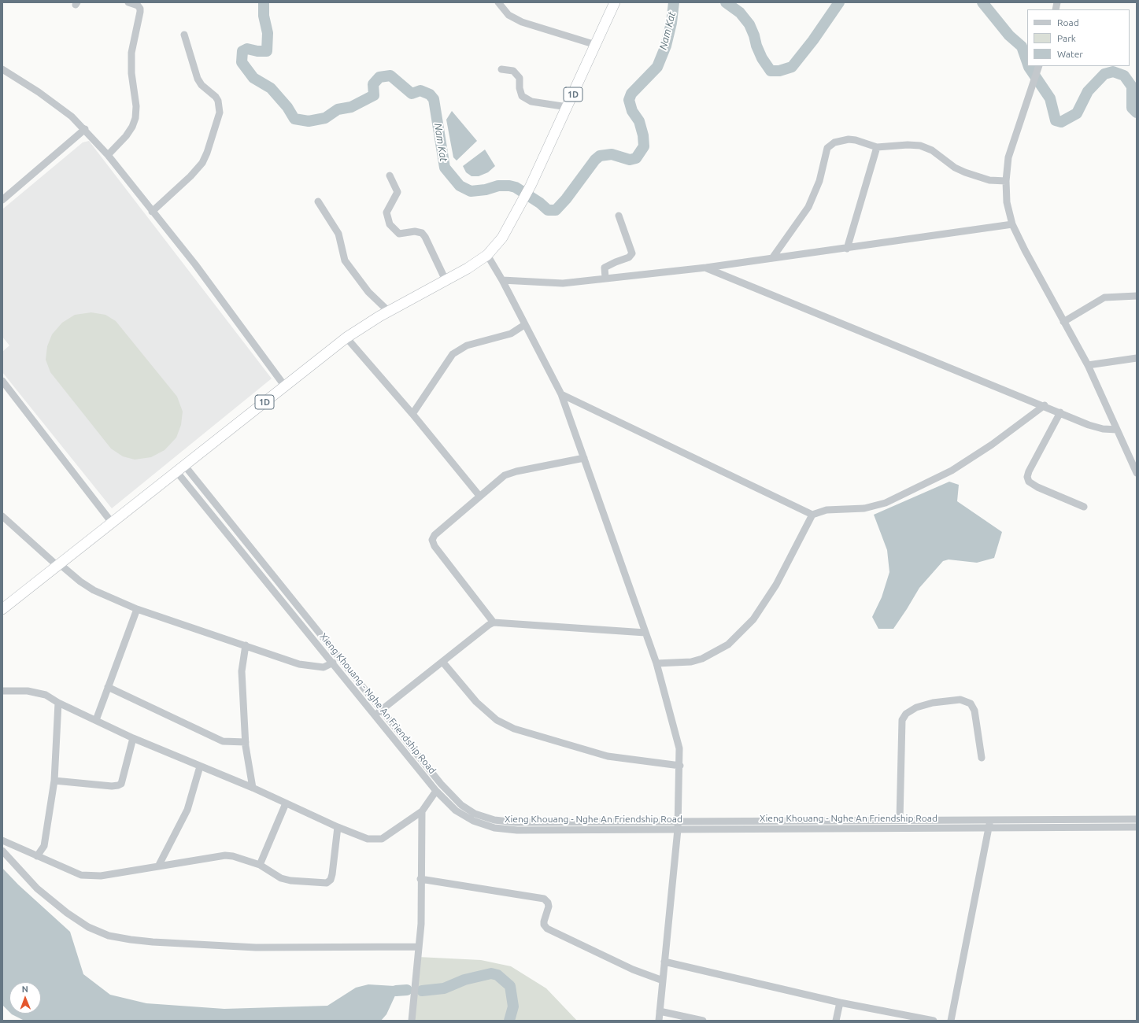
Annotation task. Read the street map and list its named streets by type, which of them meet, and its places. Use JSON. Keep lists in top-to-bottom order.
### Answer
{
  "streets": {
    "highway": ["1D"],
    "street": ["Xieng Khouang - Nghe An Friendship Road"]
  },
  "crossings": [
    ["1D", "Xieng Khouang - Nghe An Friendship Road"]
  ],
  "water": ["Nam Kat"],
  "legend": ["Road", "Park", "Water"],
  "north": "top"
}
